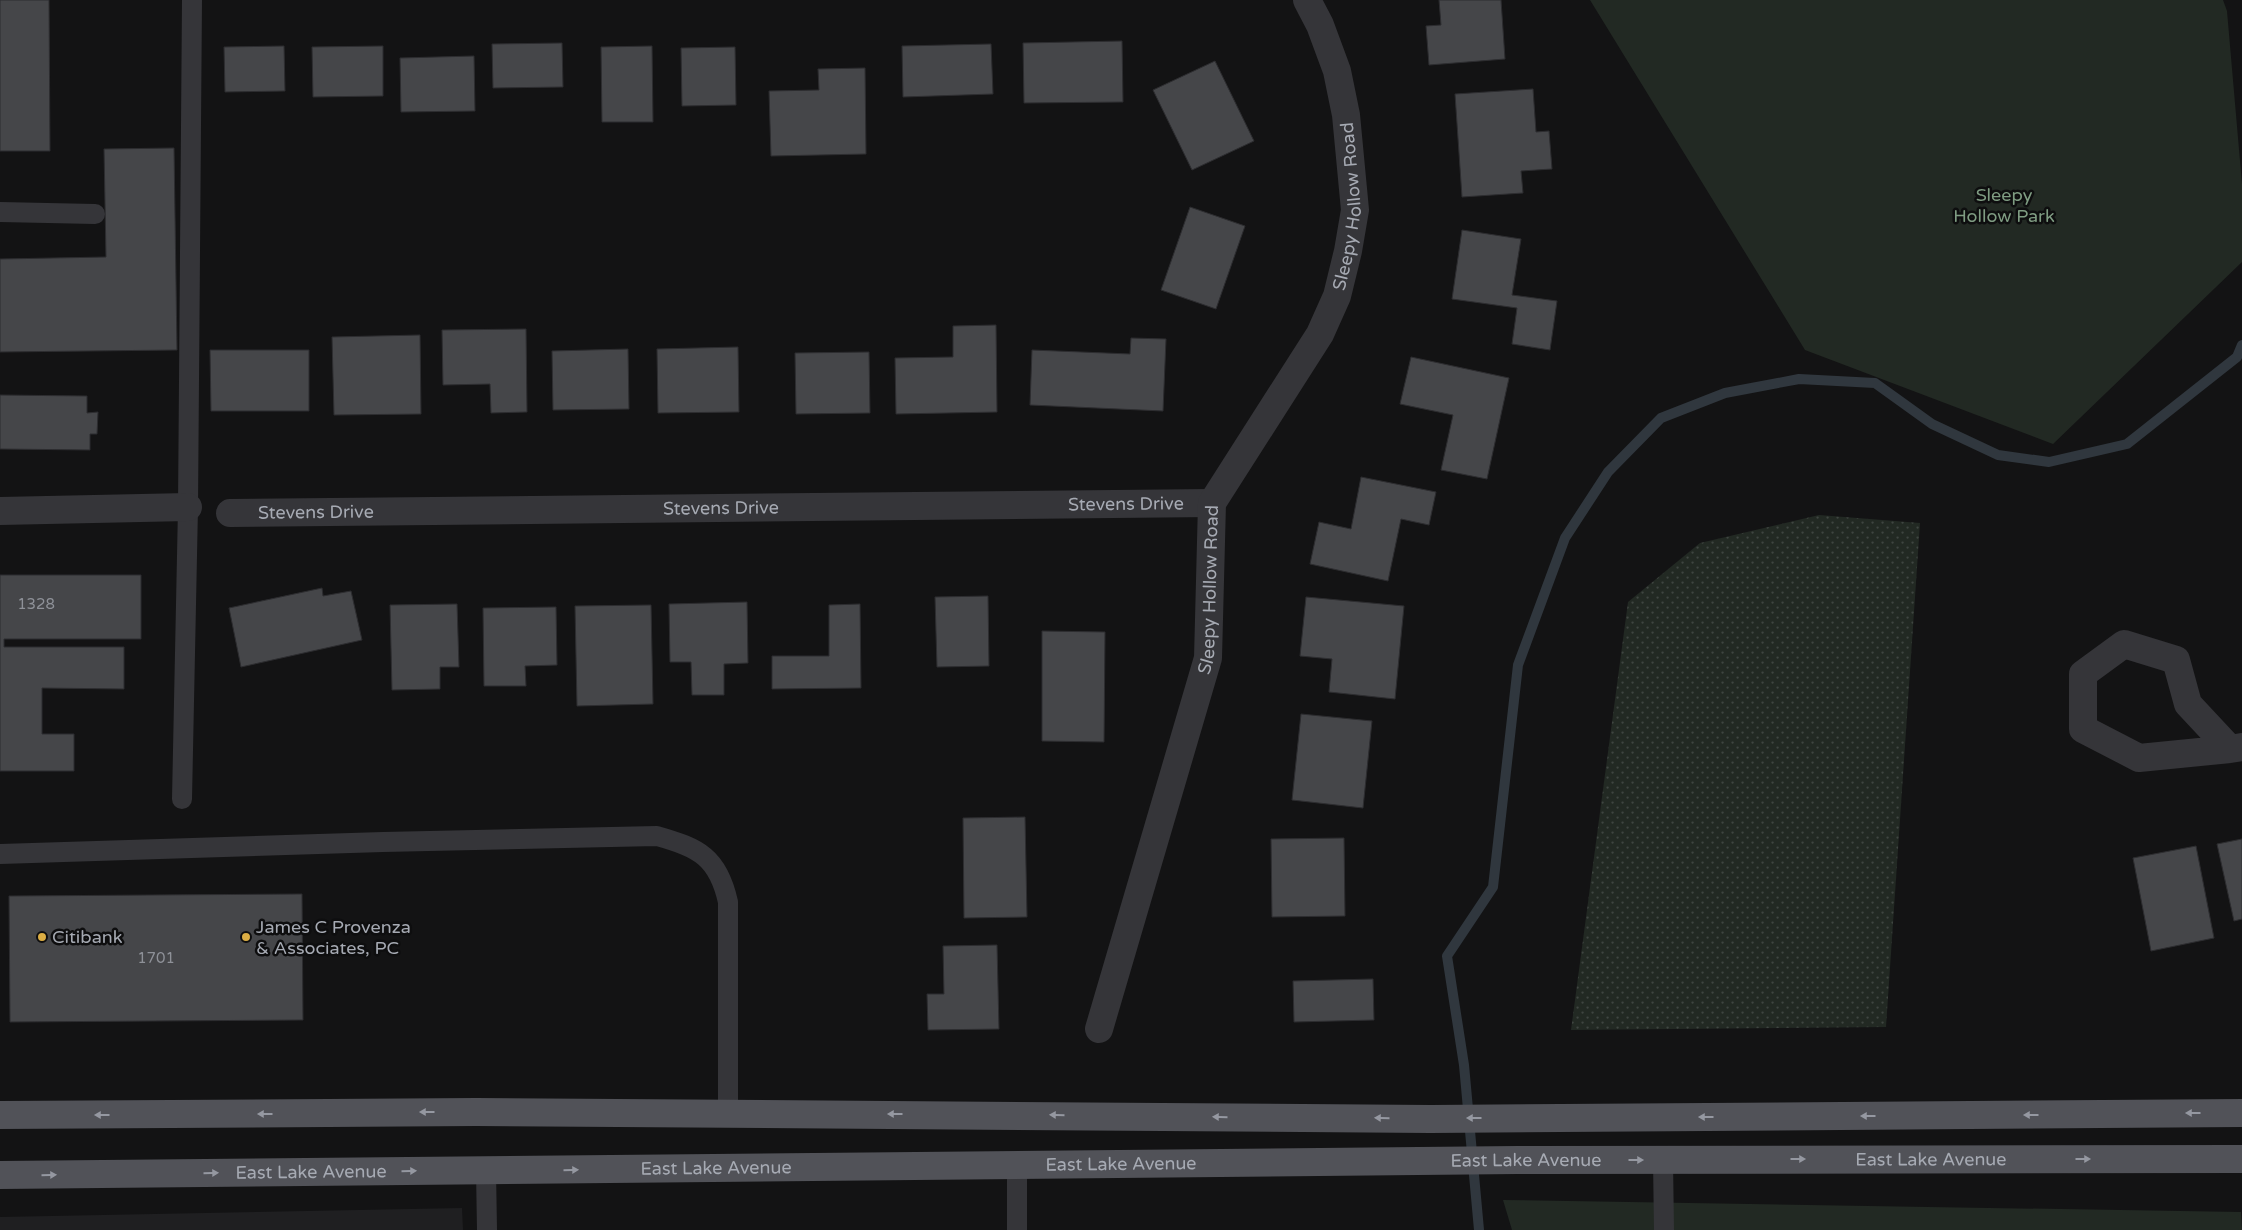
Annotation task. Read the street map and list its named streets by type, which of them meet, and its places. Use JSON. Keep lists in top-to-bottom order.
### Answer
{
  "streets": {
    "main road": ["East Lake Avenue"],
    "street": ["Sleepy Hollow Road", "Stevens Drive"]
  },
  "crossings": [
    ["Sleepy Hollow Road", "Stevens Drive"]
  ],
  "parks": ["Sleepy Hollow Park"],
  "places": ["Citibank", "James C Provenza & Associates, PC"],
  "house_numbers": ["1328", "1701"]
}
